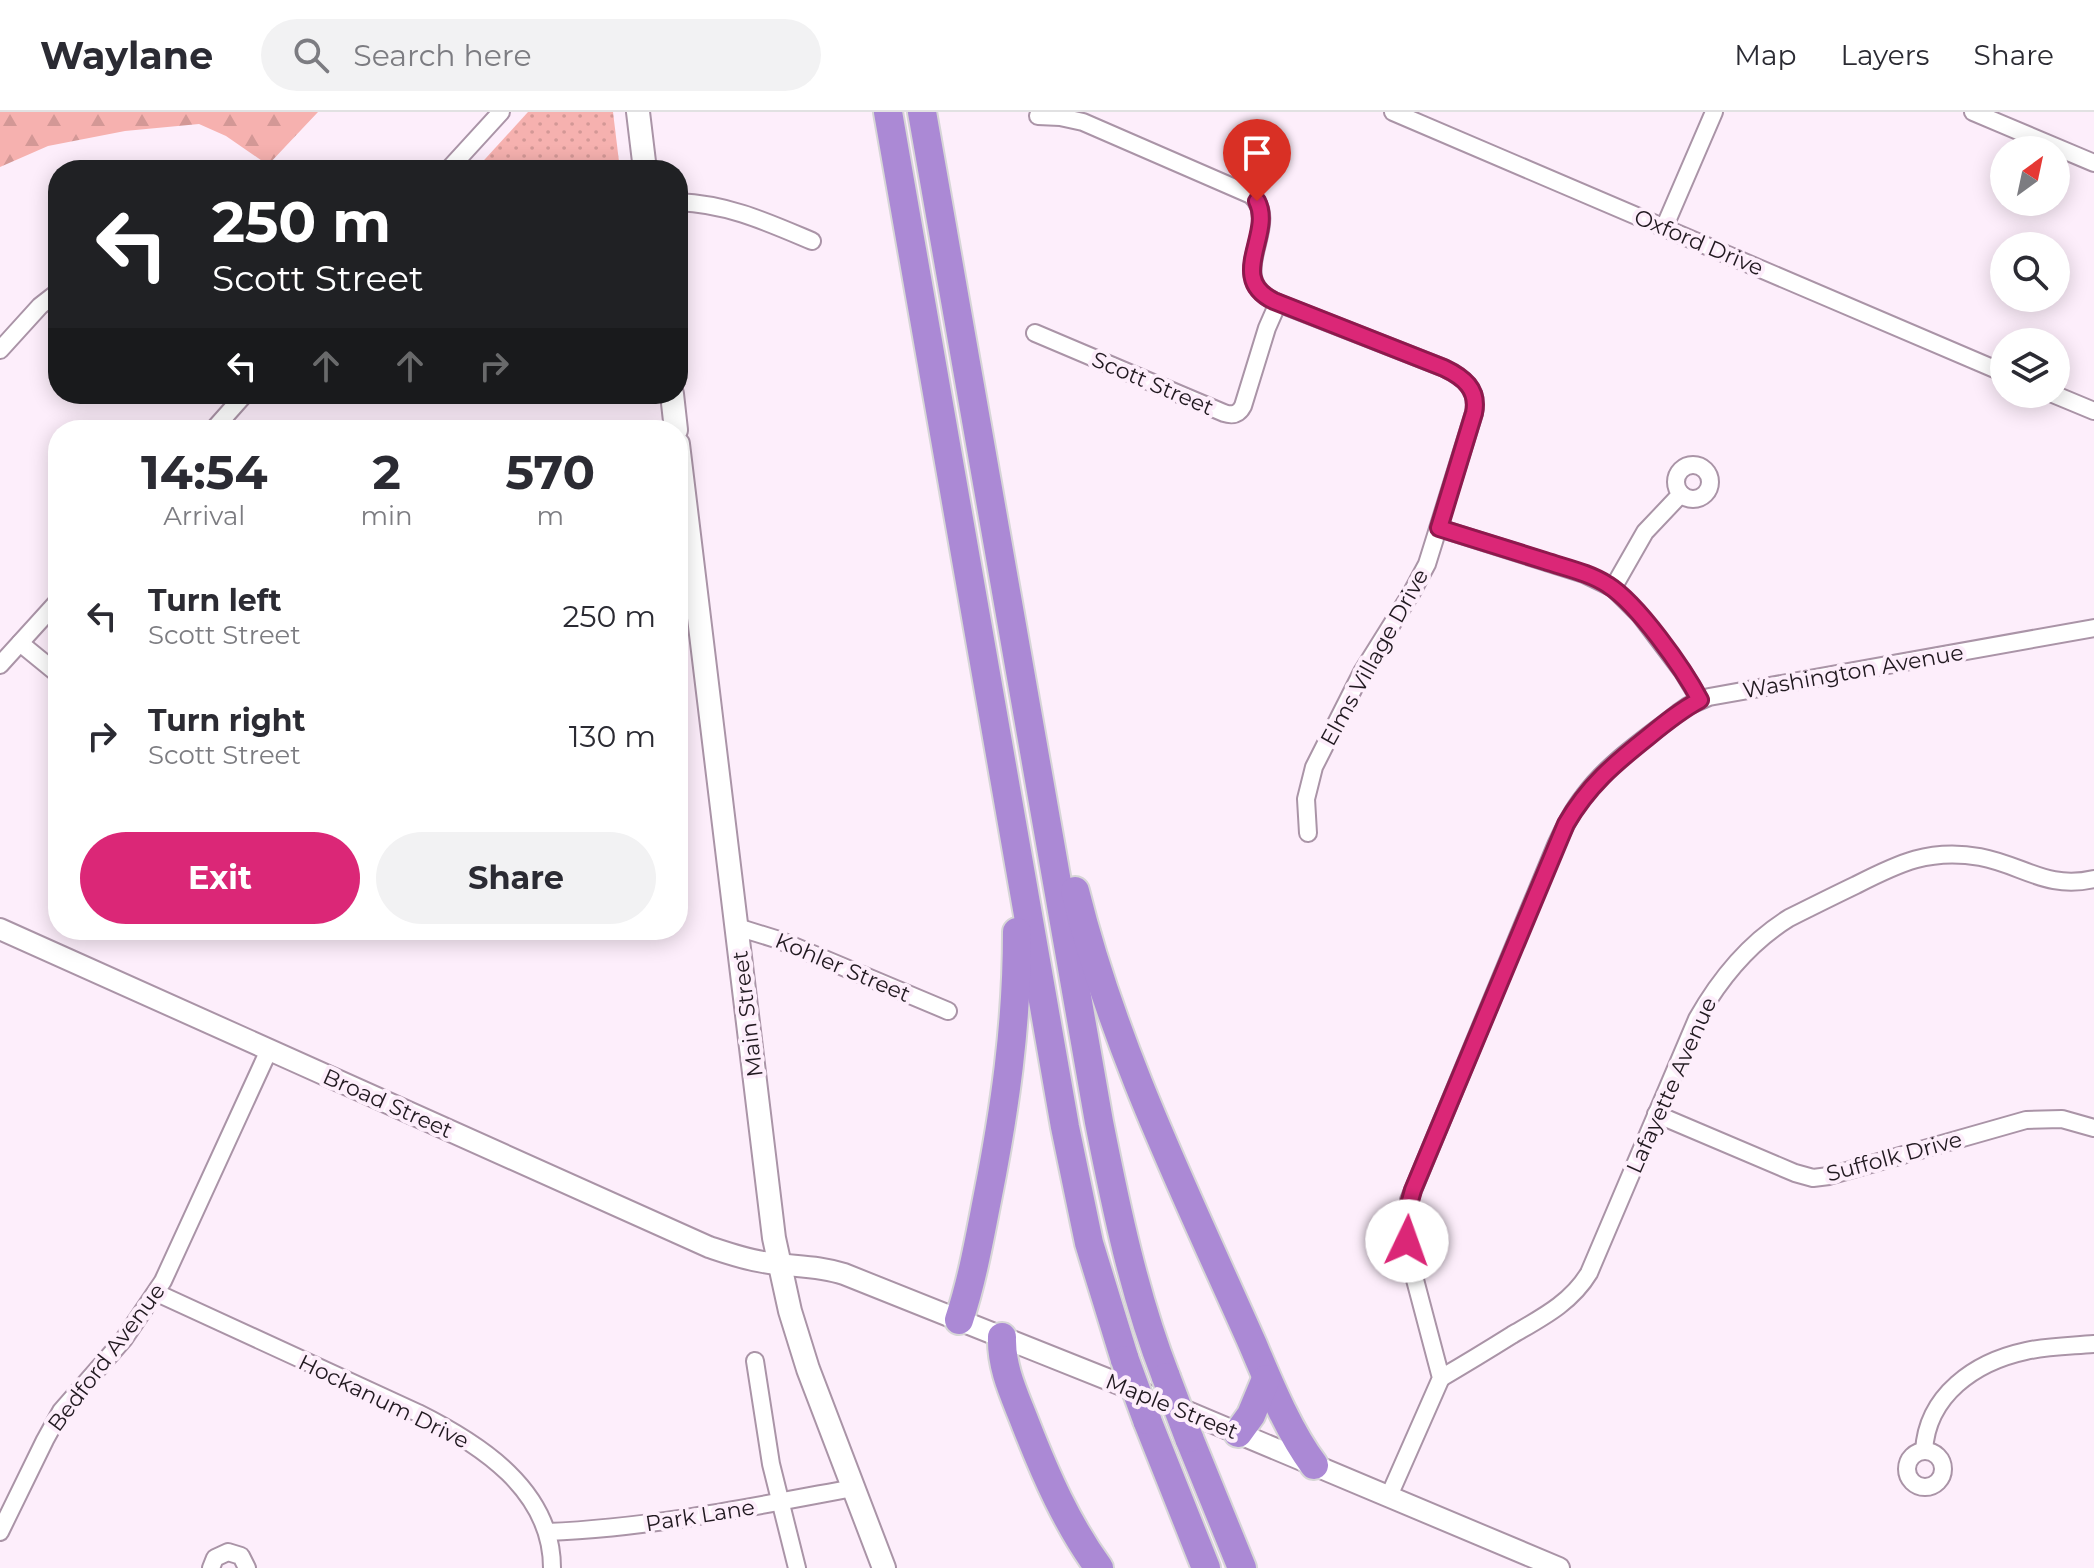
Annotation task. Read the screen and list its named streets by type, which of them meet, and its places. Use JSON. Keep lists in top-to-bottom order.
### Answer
{
  "streets": {
    "main road": ["Main Street"],
    "street": [
      "Oxford Drive",
      "Scott Street",
      "Elms Village Drive",
      "Washington Avenue",
      "Kohler Street",
      "Lafayette Avenue",
      "Broad Street",
      "Suffolk Drive",
      "Bedford Avenue",
      "Hockanum Drive",
      "Maple Street",
      "Park Lane"
    ]
  },
  "crossings": [
    ["Washington Avenue", "Lafayette Avenue"],
    ["Kohler Street", "Main Street"],
    ["Main Street", "Broad Street"],
    ["Main Street", "Maple Street"],
    ["Main Street", "Park Lane"],
    ["Lafayette Avenue", "Suffolk Drive"],
    ["Broad Street", "Bedford Avenue"],
    ["Broad Street", "Maple Street"],
    ["Bedford Avenue", "Hockanum Drive"],
    ["Hockanum Drive", "Park Lane"]
  ],
  "north": "top right",
  "page": {
    "header": "Waylane",
    "search": "Search here",
    "nav": ["Map", "Layers", "Share"],
    "turn": ["250 m", "Scott Street"],
    "eta": [
      "14:54",
      "Arrival",
      "2",
      "min",
      "570",
      "m"
    ],
    "list": [
      {
        "name": "Turn left",
        "note": "Scott Street",
        "value": "250 m"
      },
      {
        "name": "Turn right",
        "note": "Scott Street",
        "value": "130 m"
      }
    ],
    "buttons": ["Exit", "Share"]
  }
}
